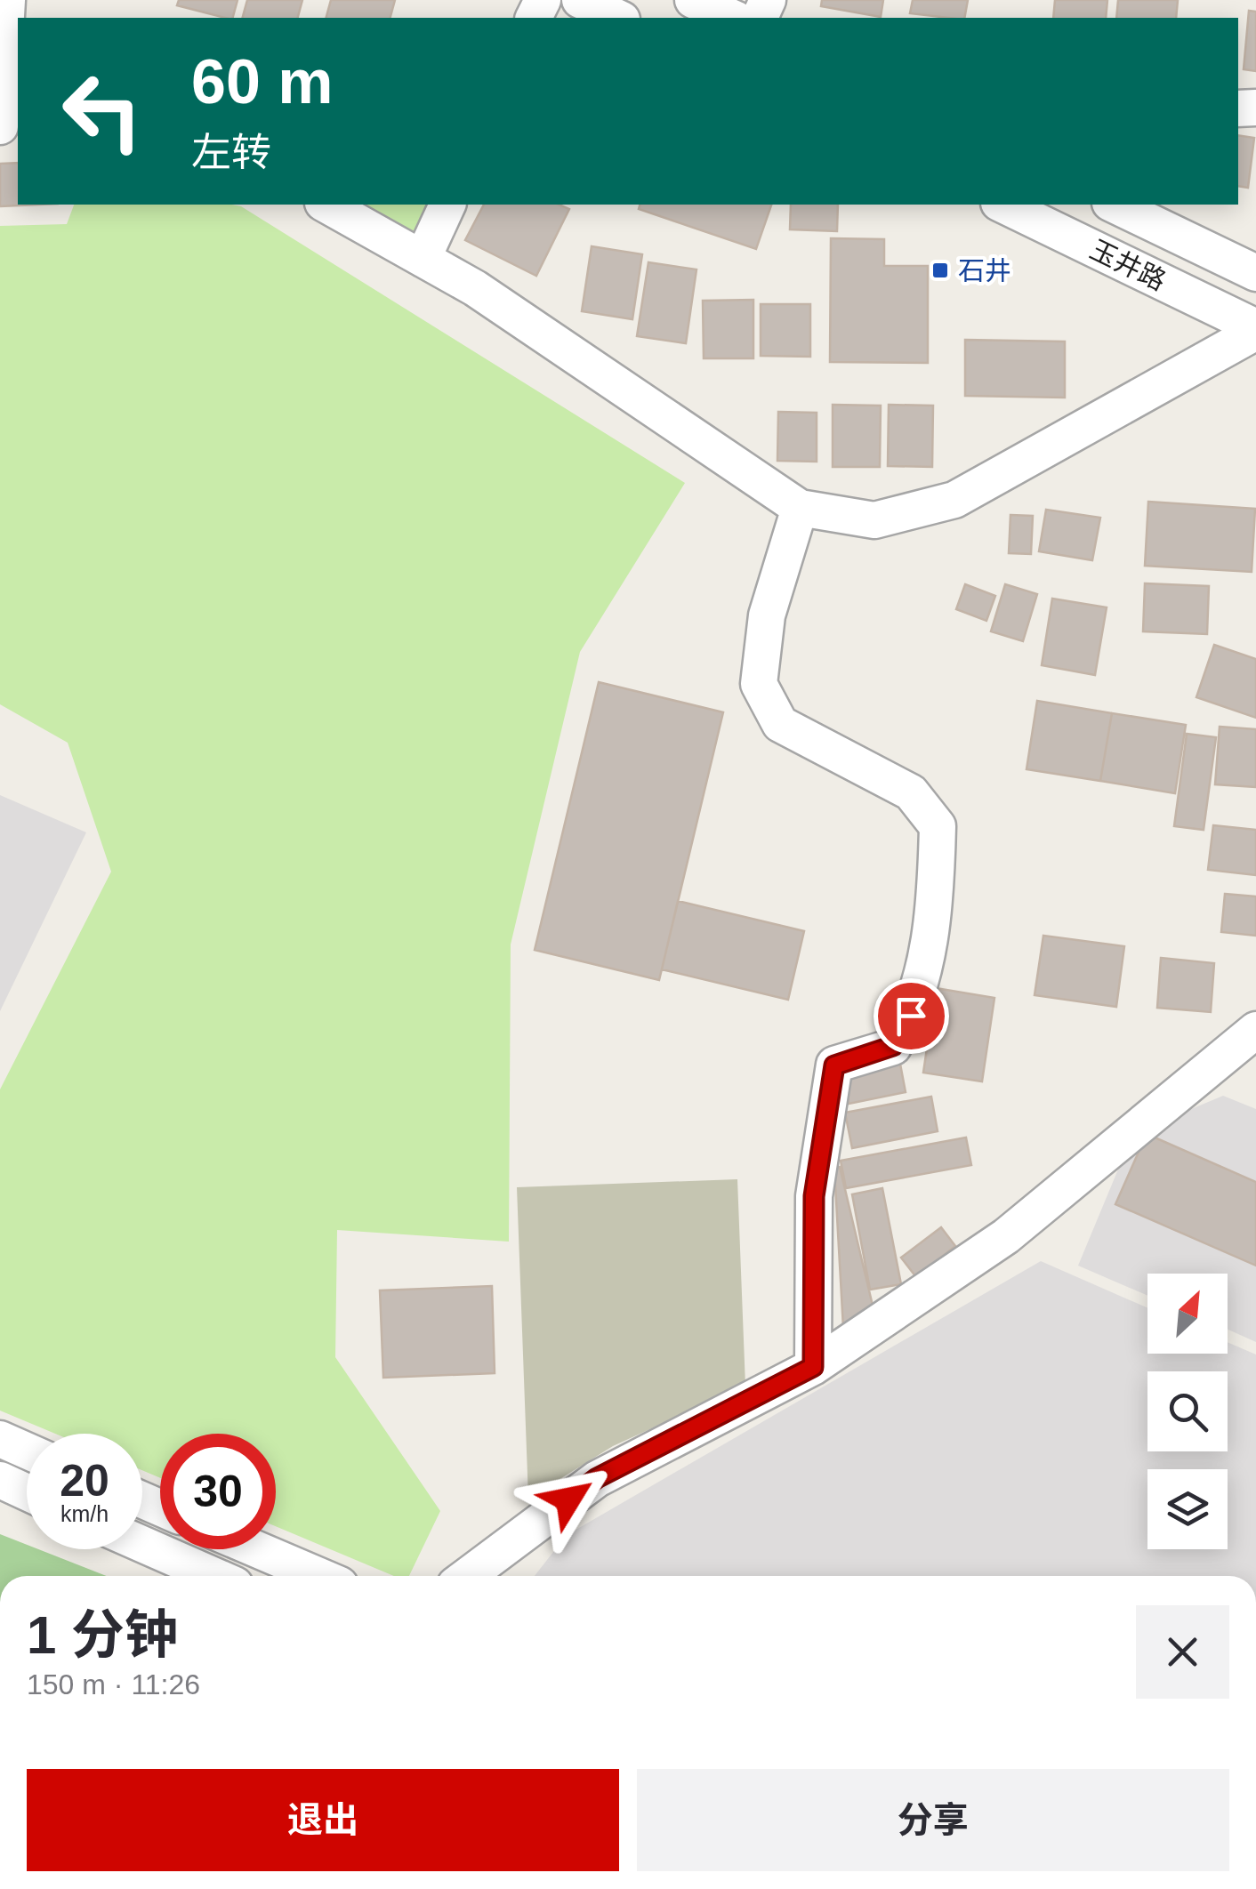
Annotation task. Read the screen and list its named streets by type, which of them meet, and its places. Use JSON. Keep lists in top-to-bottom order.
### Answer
{
  "streets": {
    "street": ["玉井路"]
  },
  "places": {
    "transit": ["石井"]
  },
  "north": "top right",
  "page": {
    "turn": ["60 m", "左转"],
    "speed": "20 km/h",
    "limit": "30",
    "heading": ["1 分钟", "150 m · 11:26"],
    "buttons": ["退出", "分享"]
  }
}
